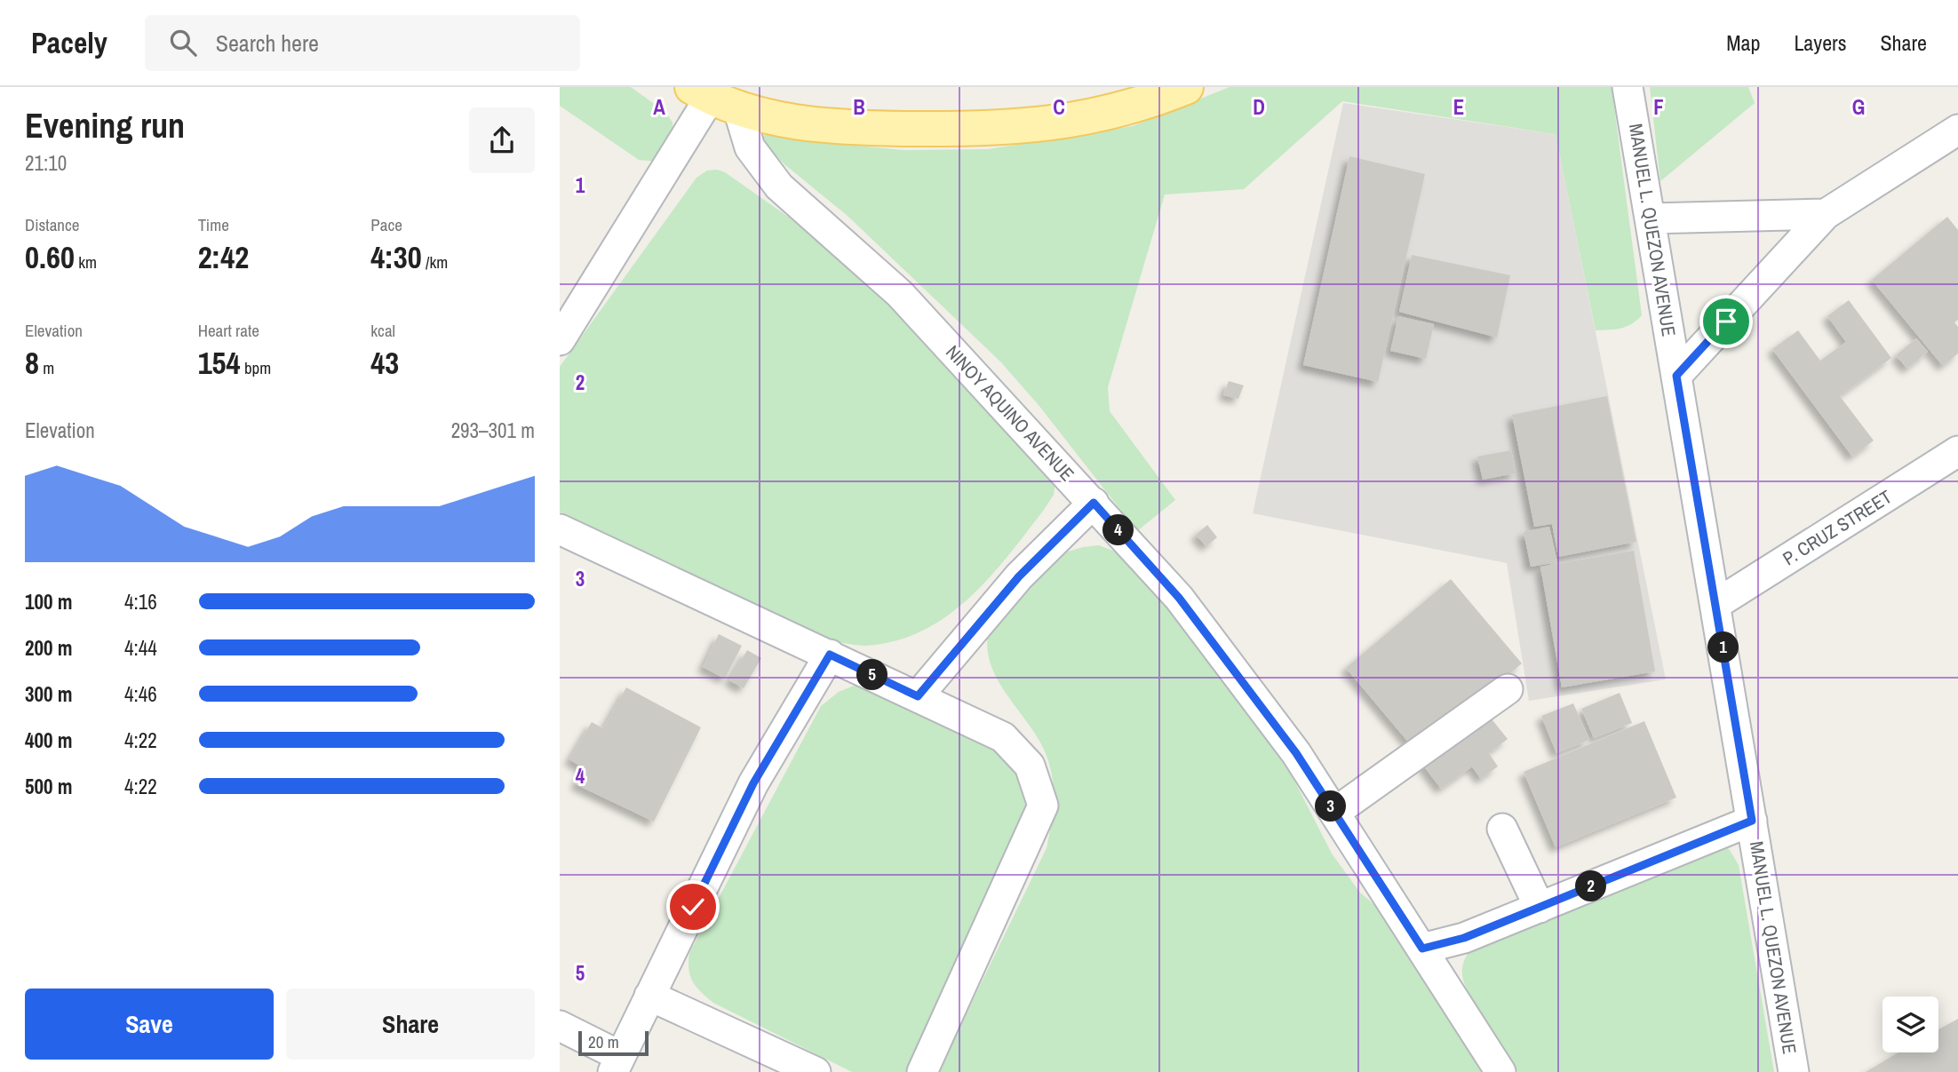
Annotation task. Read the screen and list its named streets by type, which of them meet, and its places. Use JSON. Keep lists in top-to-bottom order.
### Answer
{
  "streets": {
    "street": ["MANUEL L. QUEZON AVENUE", "NINOY AQUINO AVENUE", "P. CRUZ STREET"]
  },
  "crossings": [
    ["MANUEL L. QUEZON AVENUE", "P. CRUZ STREET"]
  ],
  "scale_bar": "20 m",
  "page": {
    "header": "Pacely",
    "search": "Search here",
    "nav": ["Map", "Layers", "Share"],
    "heading": ["Evening run", "21:10"],
    "stats": [
      ["Distance", "0.60 km"],
      ["Time", "2:42"],
      ["Pace", "4:30 /km"],
      ["Elevation", "8 m"],
      ["Heart rate", "154 bpm"],
      ["kcal", "43"]
    ],
    "chart": ["Elevation", "293–301 m"],
    "pins": [
      "4",
      "1",
      "5",
      "3",
      "2"
    ],
    "list": [
      {
        "name": "100 m",
        "note": "4:16"
      },
      {
        "name": "200 m",
        "note": "4:44"
      },
      {
        "name": "300 m",
        "note": "4:46"
      },
      {
        "name": "400 m",
        "note": "4:22"
      },
      {
        "name": "500 m",
        "note": "4:22"
      }
    ],
    "buttons": ["Save", "Share"],
    "scale": "20 m"
  },
  "grid": {
    "columns": [
      "A",
      "B",
      "C",
      "D",
      "E",
      "F",
      "G"
    ],
    "rows": [
      "1",
      "2",
      "3",
      "4",
      "5"
    ]
  }
}
